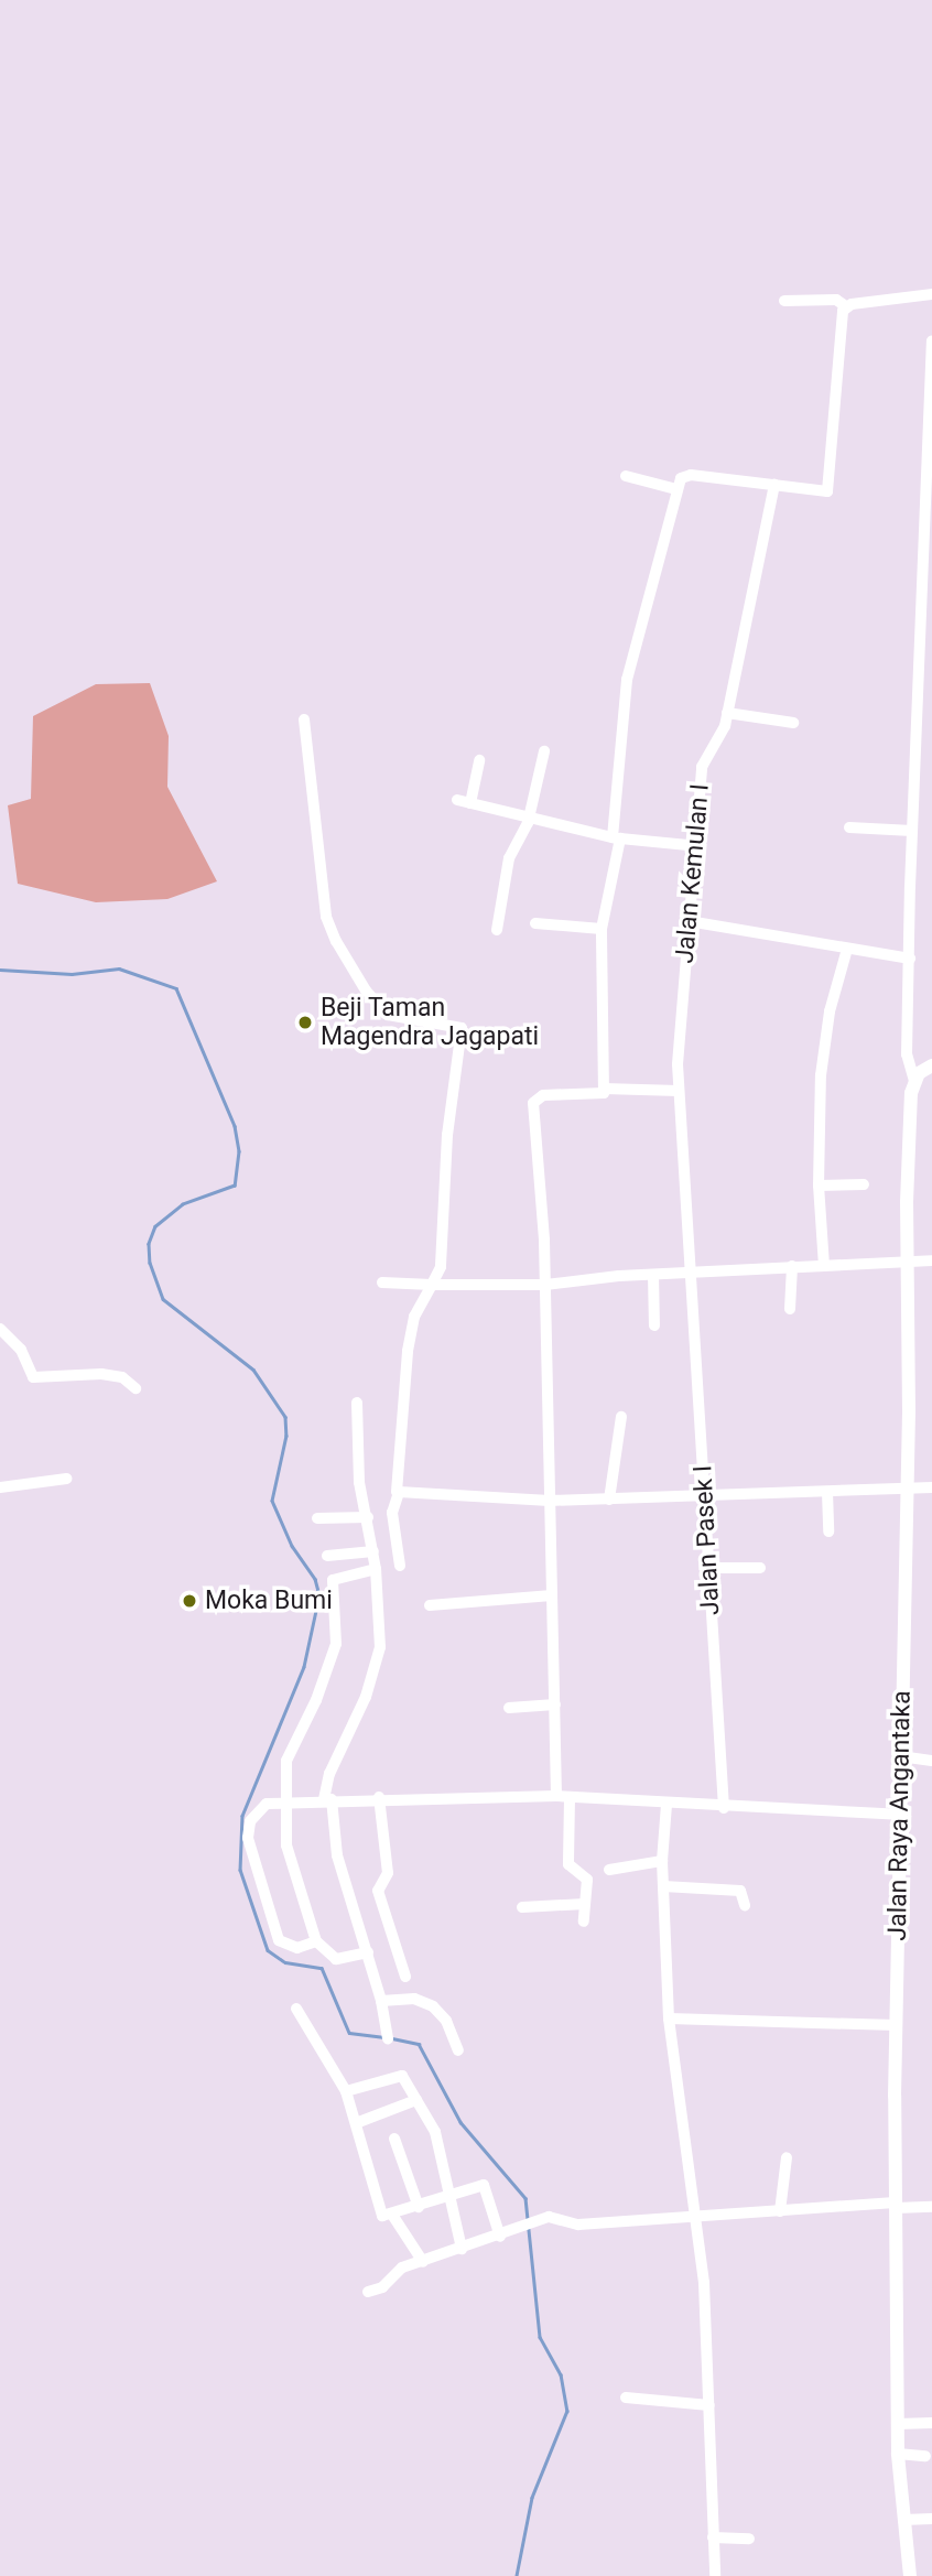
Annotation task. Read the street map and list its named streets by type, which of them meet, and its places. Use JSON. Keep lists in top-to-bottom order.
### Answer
{
  "streets": {
    "main road": ["Jalan Raya Angantaka"],
    "street": ["Jalan Kemulan I", "Jalan Pasek I"]
  },
  "crossings": [
    ["Jalan Kemulan I", "Jalan Pasek I"]
  ],
  "places": ["Beji Taman Magendra Jagapati", "Moka Bumi"]
}
